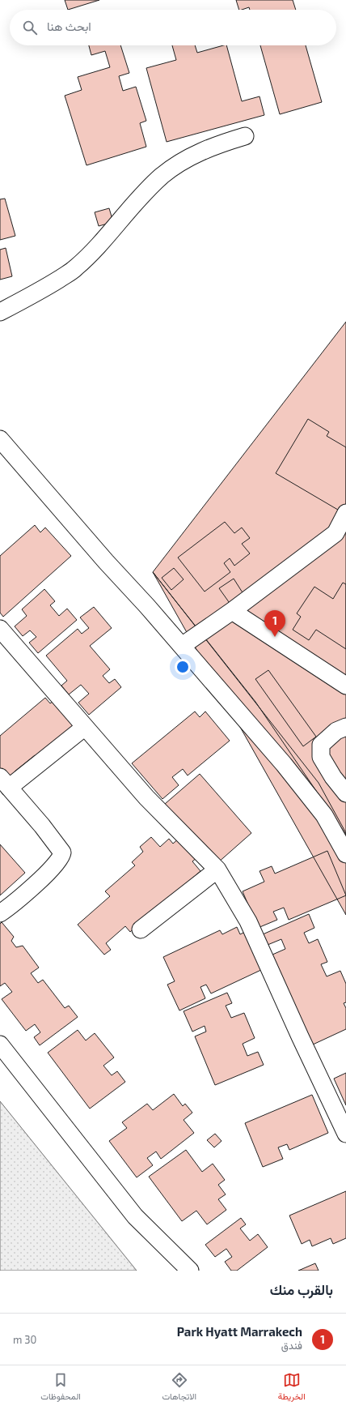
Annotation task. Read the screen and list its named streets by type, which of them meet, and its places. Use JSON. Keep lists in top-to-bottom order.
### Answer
{
  "page": {
    "search": "ابحث هنا",
    "pins": "1",
    "heading": "بالقرب منك",
    "list": [
      {
        "mark": "1",
        "name": "Park Hyatt Marrakech",
        "note": "فندق",
        "value": "30 m"
      }
    ],
    "nav": ["الخريطة", "الاتجاهات", "المحفوظات"]
  }
}
